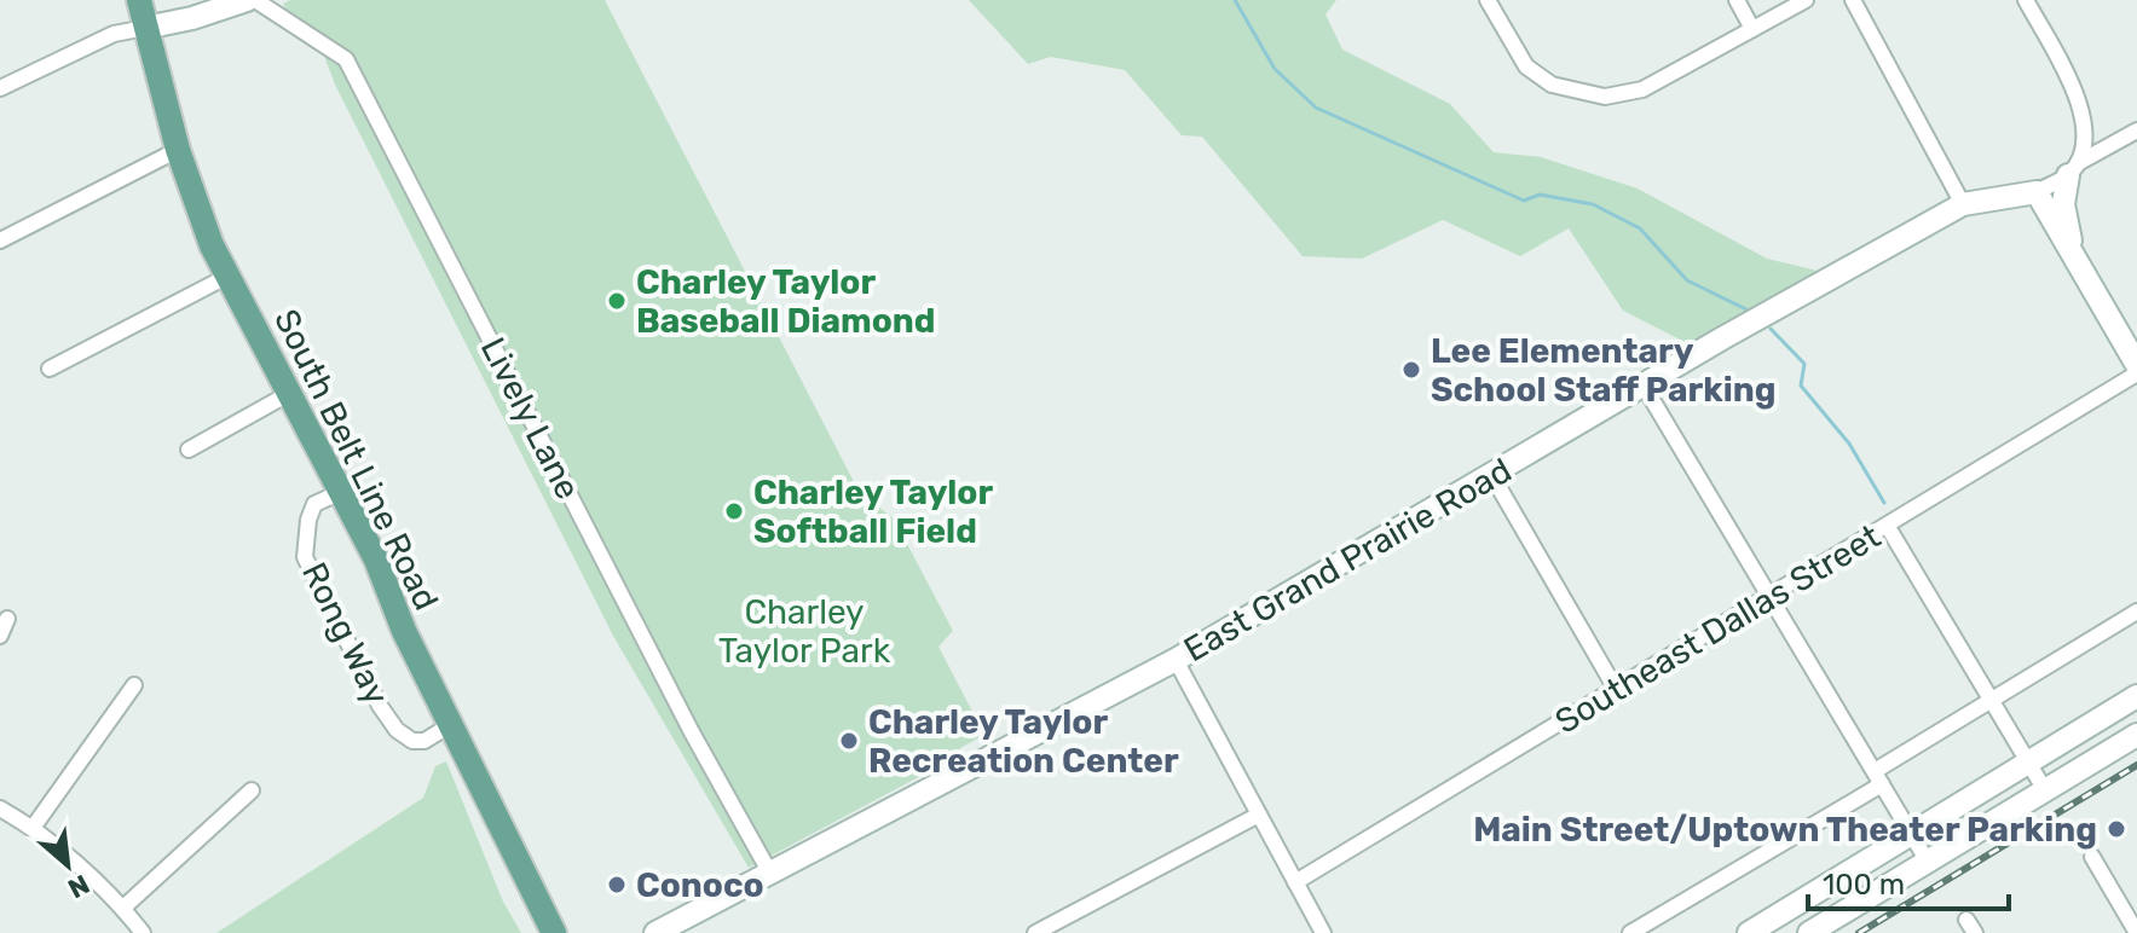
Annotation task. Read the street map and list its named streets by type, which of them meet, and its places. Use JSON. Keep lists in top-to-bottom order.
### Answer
{
  "streets": {
    "main road": ["South Belt Line Road"],
    "street": [
      "Lively Lane",
      "East Grand Prairie Road",
      "Southeast Dallas Street",
      "Rong Way"
    ]
  },
  "crossings": [
    ["Lively Lane", "East Grand Prairie Road"],
    ["South Belt Line Road", "Rong Way"]
  ],
  "parks": ["Charley Taylor Park"],
  "places": [
    "Charley Taylor Baseball Diamond",
    "Lee Elementary School Staff Parking",
    "Charley Taylor Softball Field",
    "Charley Taylor Recreation Center",
    "Main Street/Uptown Theater Parking",
    "Conoco"
  ],
  "scale_bar": "100 m",
  "north": "bottom right"
}
